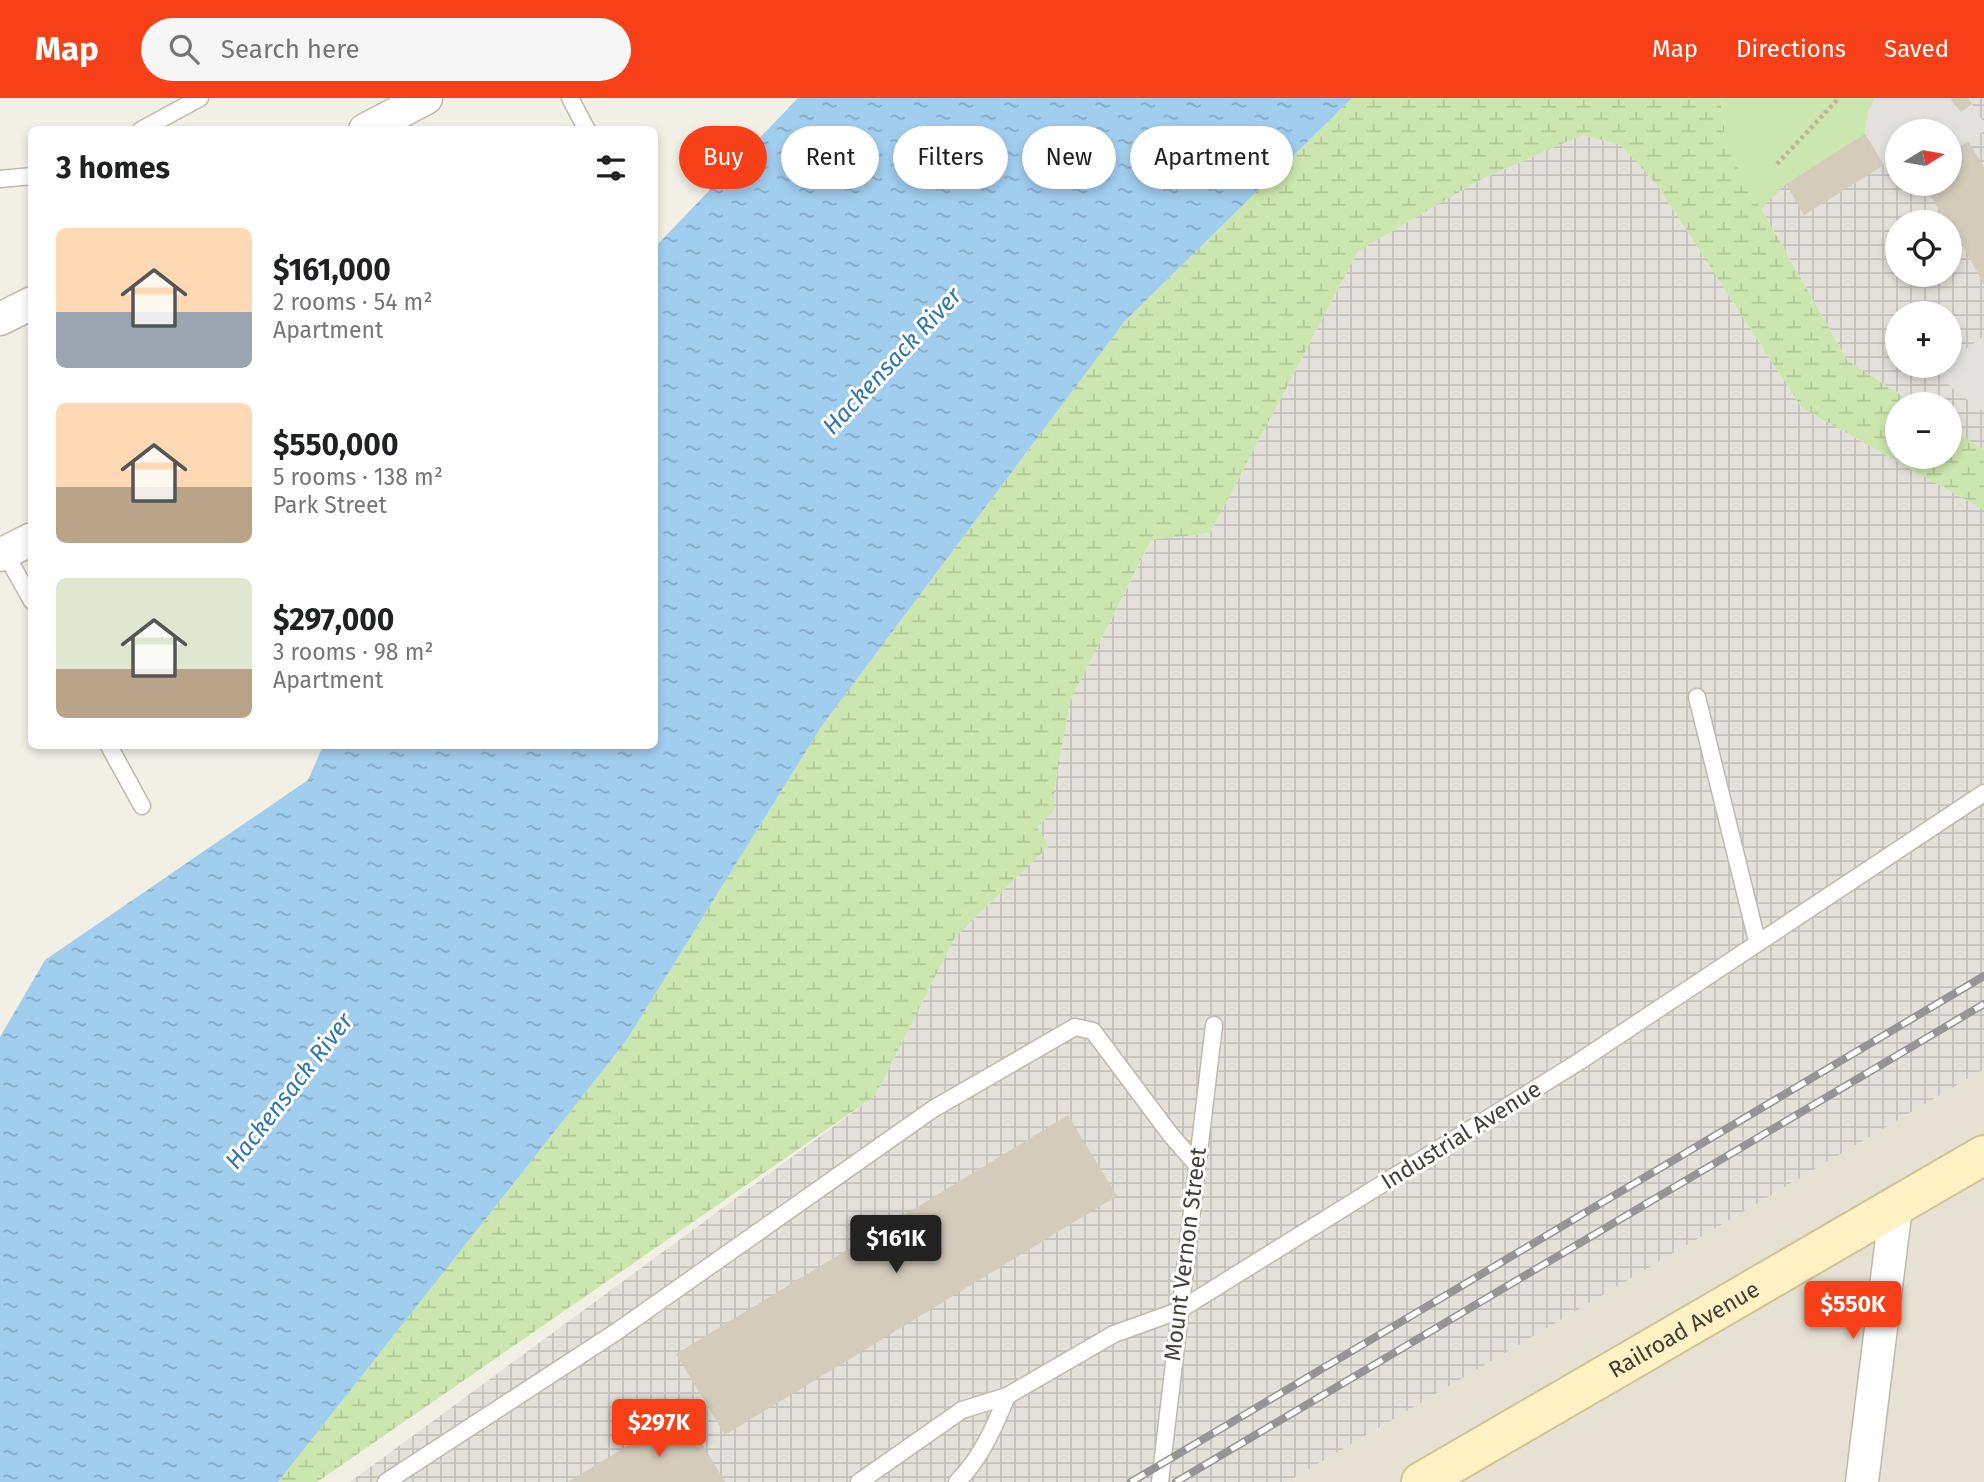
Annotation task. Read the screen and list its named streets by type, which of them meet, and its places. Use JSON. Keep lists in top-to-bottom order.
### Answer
{
  "streets": {
    "main road": ["Railroad Avenue"],
    "lane": ["Industrial Avenue", "Mount Vernon Street"]
  },
  "crossings": [
    ["Industrial Avenue", "Mount Vernon Street"]
  ],
  "water": ["Hackensack River"],
  "north": "right",
  "page": {
    "header": "Map",
    "search": "Search here",
    "nav": ["Map", "Directions", "Saved"],
    "map_buttons": ["+", "−"],
    "chip": [
      "Buy",
      "Rent",
      "Filters",
      "New",
      "Apartment"
    ],
    "heading": "3 homes",
    "list": [
      {
        "name": "$161,000",
        "note": "2 rooms · 54 m² · Apartment"
      },
      {
        "name": "$550,000",
        "note": "5 rooms · 138 m² · Park Street"
      },
      {
        "name": "$297,000",
        "note": "3 rooms · 98 m² · Apartment"
      }
    ],
    "price": ["$161K", "$550K", "$297K"]
  }
}
